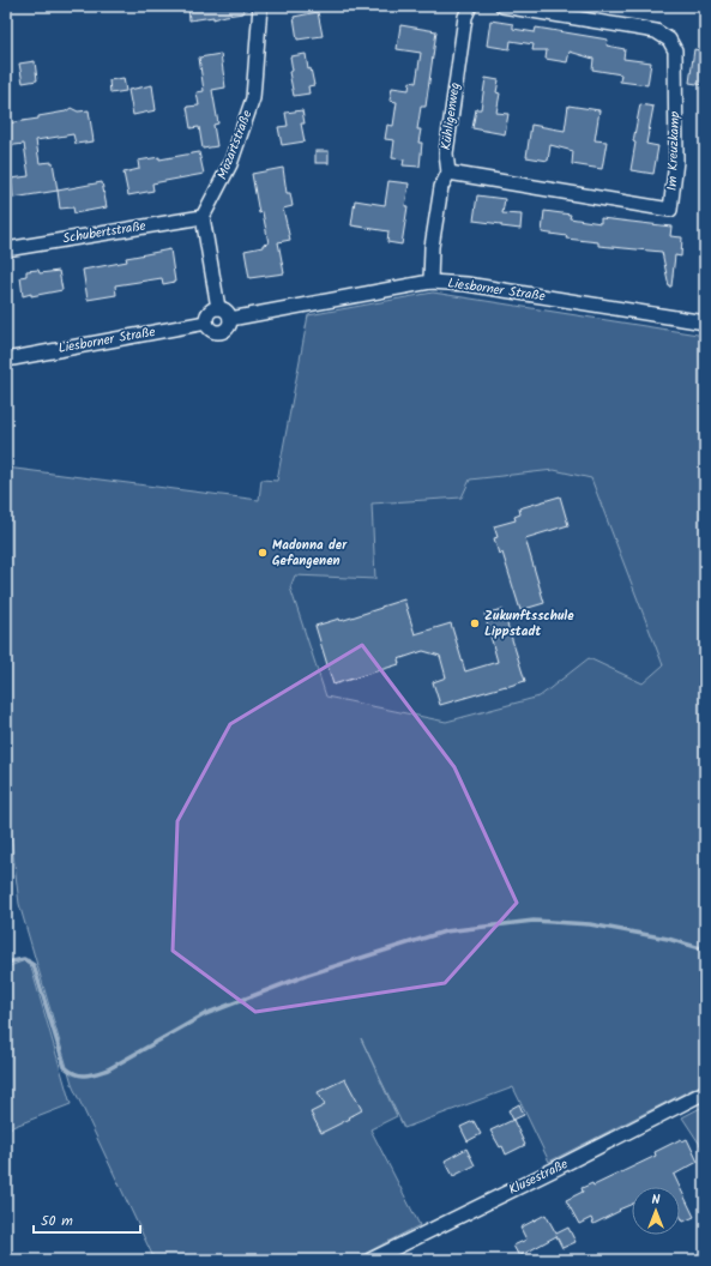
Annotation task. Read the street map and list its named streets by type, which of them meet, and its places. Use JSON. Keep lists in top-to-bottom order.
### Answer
{
  "streets": {
    "street": [
      "Kühligenweg",
      "Mozartstraße",
      "Im Kreuzkamp",
      "Schubertstraße",
      "Liesborner Straße",
      "Klusestraße"
    ]
  },
  "crossings": [
    ["Kühligenweg", "Im Kreuzkamp"],
    ["Kühligenweg", "Liesborner Straße"],
    ["Mozartstraße", "Schubertstraße"]
  ],
  "places": ["Madonna der Gefangenen", "Zukunftsschule Lippstadt"],
  "scale_bar": "50 m",
  "north": "top"
}
